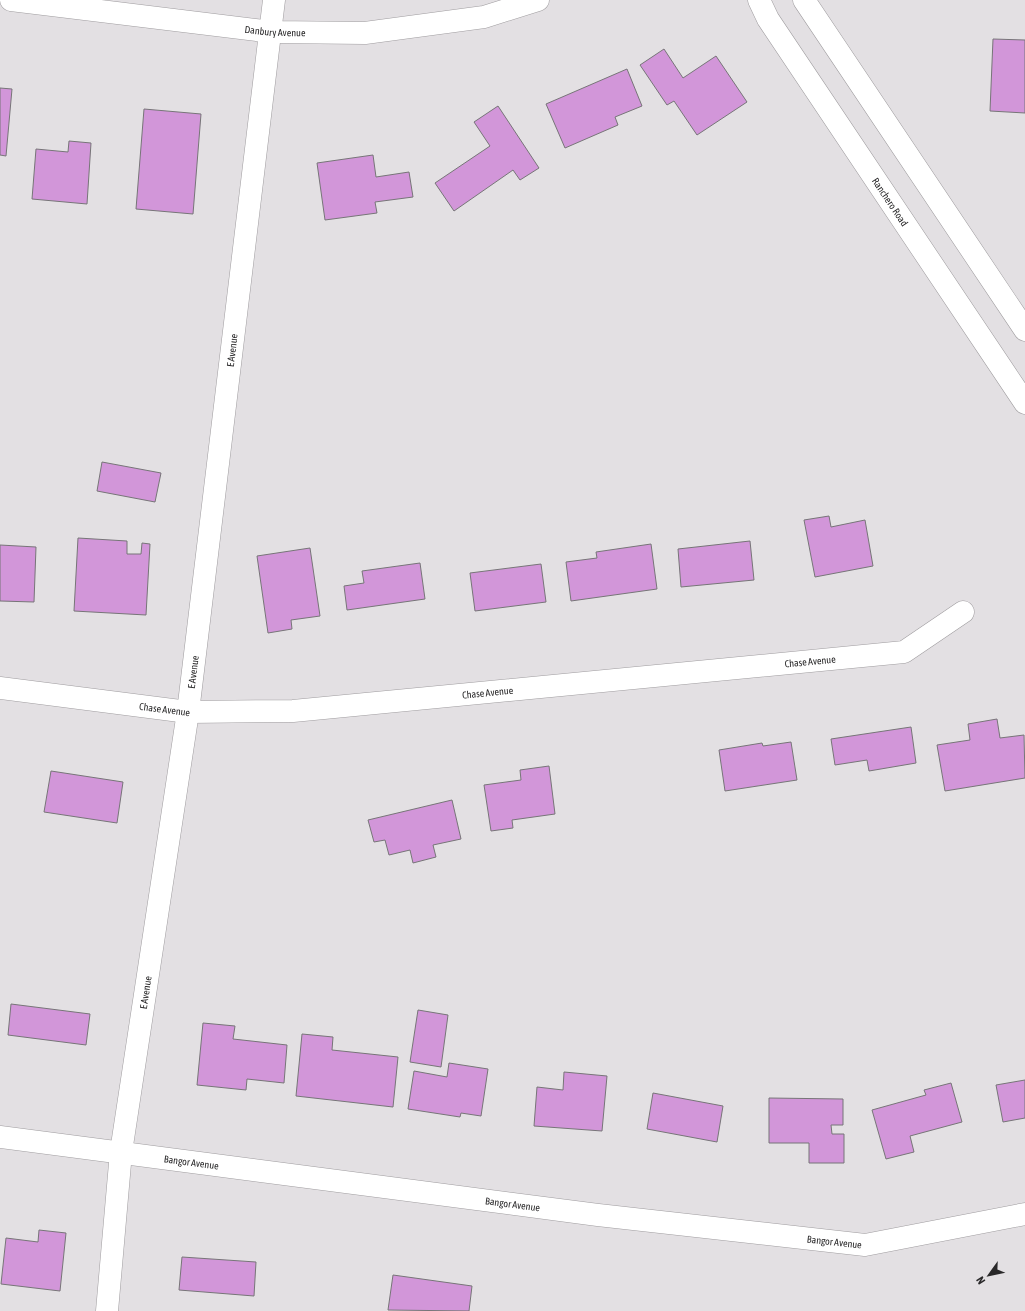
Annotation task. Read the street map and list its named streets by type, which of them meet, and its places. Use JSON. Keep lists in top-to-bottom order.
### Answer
{
  "streets": {
    "street": [
      "Danbury Avenue",
      "Ranchero Road",
      "E Avenue",
      "Chase Avenue",
      "Bangor Avenue"
    ]
  },
  "crossings": [
    ["Danbury Avenue", "E Avenue"],
    ["E Avenue", "Chase Avenue"],
    ["E Avenue", "Bangor Avenue"]
  ],
  "north": "bottom left"
}
